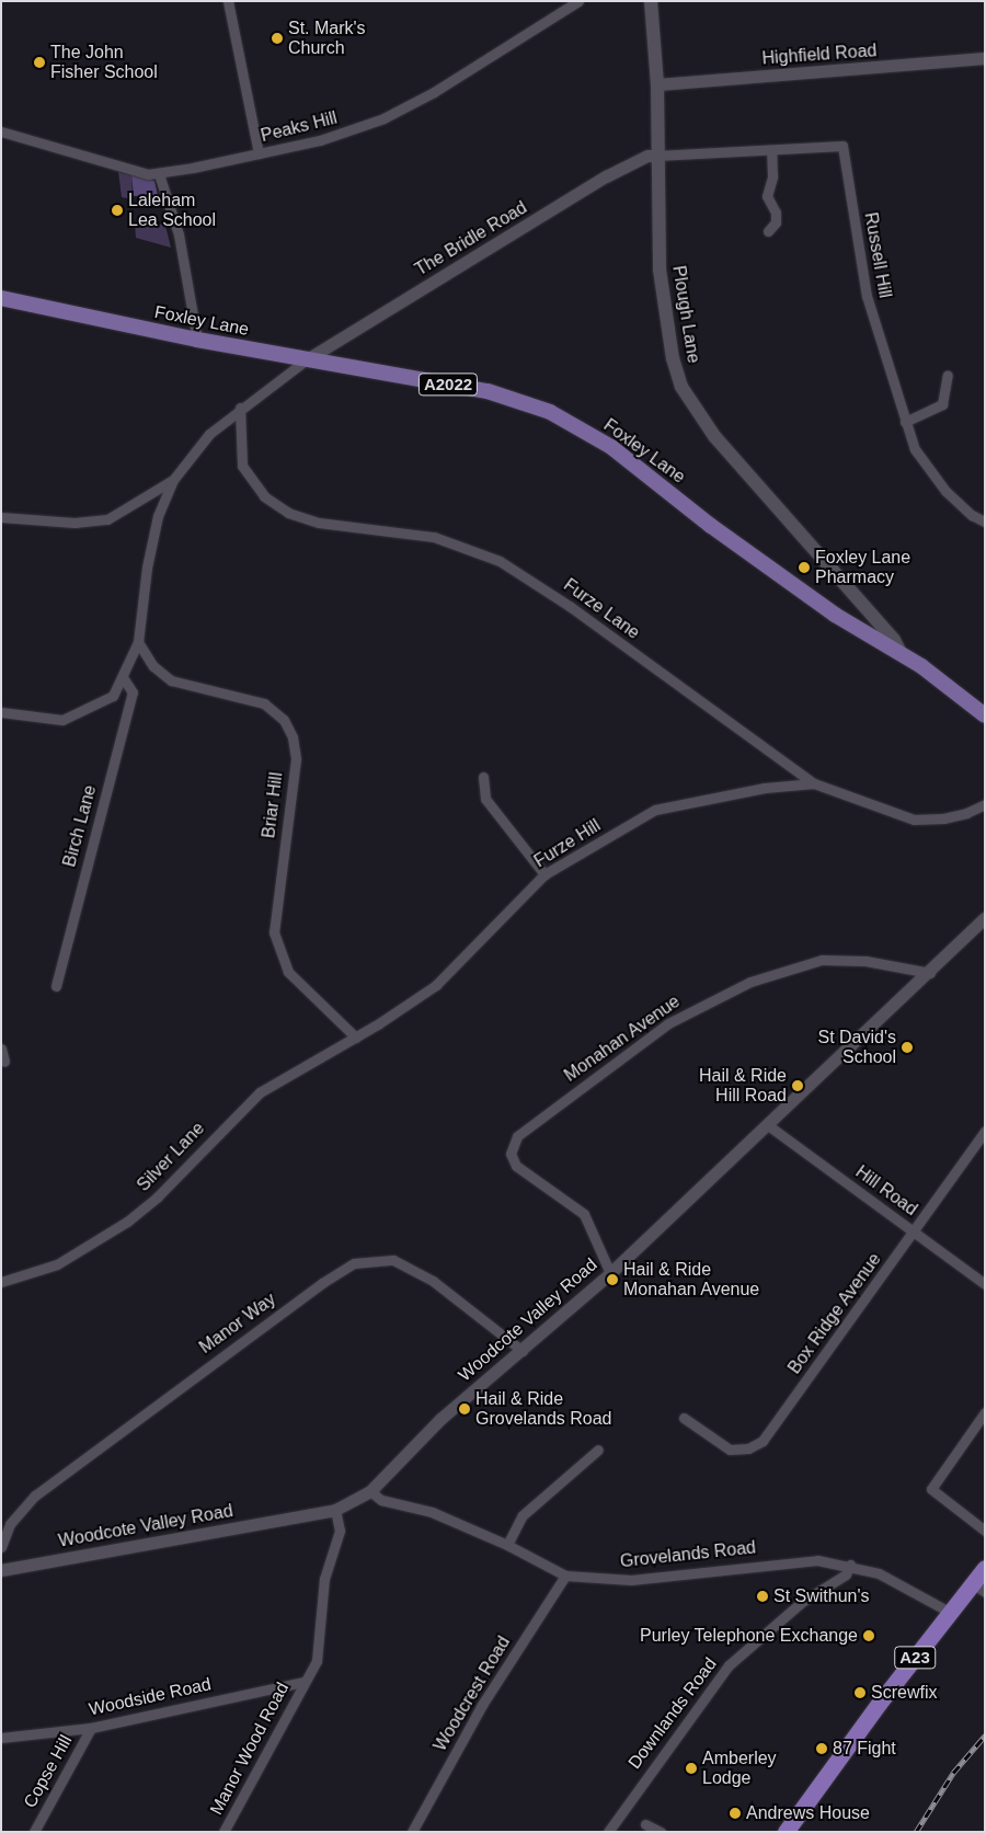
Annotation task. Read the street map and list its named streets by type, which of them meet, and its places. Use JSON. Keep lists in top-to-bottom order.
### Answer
{
  "streets": {
    "highway": ["A23"],
    "main road": ["Plough Lane", "Foxley Lane", "A2022"],
    "street": [
      "Highfield Road",
      "Peaks Hill",
      "The Bridle Road",
      "Russell Hill",
      "Furze Lane",
      "Briar Hill",
      "Birch Lane",
      "Furze Hill",
      "Monahan Avenue",
      "Silver Lane",
      "Hill Road",
      "Box Ridge Avenue",
      "Woodcote Valley Road",
      "Manor Way",
      "Grovelands Road",
      "Woodcrest Road",
      "Woodside Road",
      "Downlands Road",
      "Manor Wood Road",
      "Copse Hill"
    ]
  },
  "crossings": [
    ["Highfield Road", "Plough Lane"],
    ["The Bridle Road", "Russell Hill"],
    ["The Bridle Road", "Plough Lane"],
    ["The Bridle Road", "Foxley Lane"],
    ["Russell Hill", "Plough Lane"],
    ["Plough Lane", "Foxley Lane"],
    ["Furze Lane", "Furze Hill"],
    ["Briar Hill", "Furze Hill"],
    ["Briar Hill", "Silver Lane"],
    ["Furze Hill", "Silver Lane"],
    ["Monahan Avenue", "Woodcote Valley Road"],
    ["Hill Road", "Box Ridge Avenue"],
    ["Hill Road", "Woodcote Valley Road"],
    ["Woodcote Valley Road", "Manor Way"],
    ["Woodcote Valley Road", "Grovelands Road"],
    ["Woodcote Valley Road", "Manor Wood Road"],
    ["Grovelands Road", "A23"],
    ["Grovelands Road", "Woodcrest Road"],
    ["Grovelands Road", "Downlands Road"],
    ["Woodside Road", "Manor Wood Road"],
    ["Woodside Road", "Copse Hill"]
  ],
  "places": [
    "St. Mark's Church",
    "The John Fisher School",
    "Laleham Lea School",
    "Foxley Lane Pharmacy",
    "St David's School",
    "Hail & Ride Hill Road",
    "Hail & Ride Monahan Avenue",
    "Hail & Ride Grovelands Road",
    "St Swithun's",
    "Purley Telephone Exchange",
    "Screwfix",
    "87 Fight",
    "Amberley Lodge",
    "Andrews House"
  ]
}
